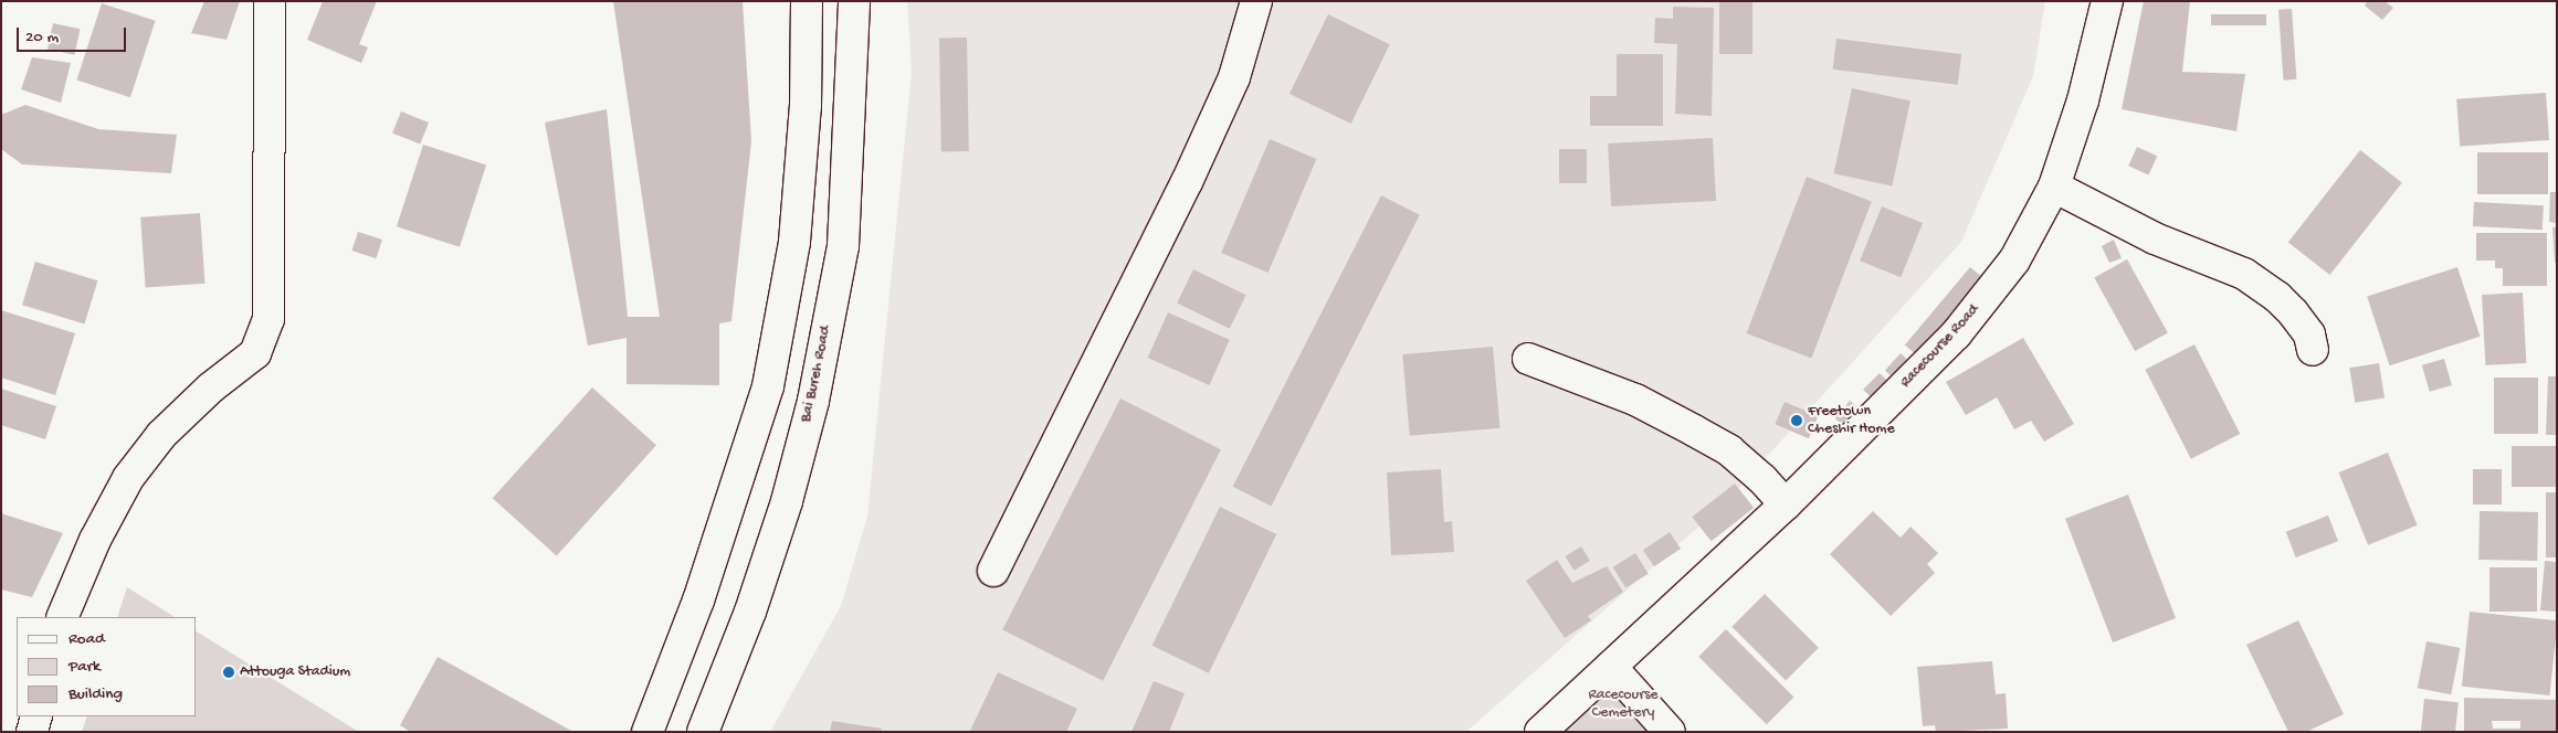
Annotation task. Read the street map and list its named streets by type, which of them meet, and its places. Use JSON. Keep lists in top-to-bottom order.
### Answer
{
  "streets": {
    "main road": ["Racecourse Road", "Bai Bureh Road"]
  },
  "parks": ["Racecourse Cemetery"],
  "places": ["Freetown Cheshir Home", "Attouga Stadium"],
  "legend": ["Road", "Park", "Building"],
  "scale_bar": "20 m"
}
